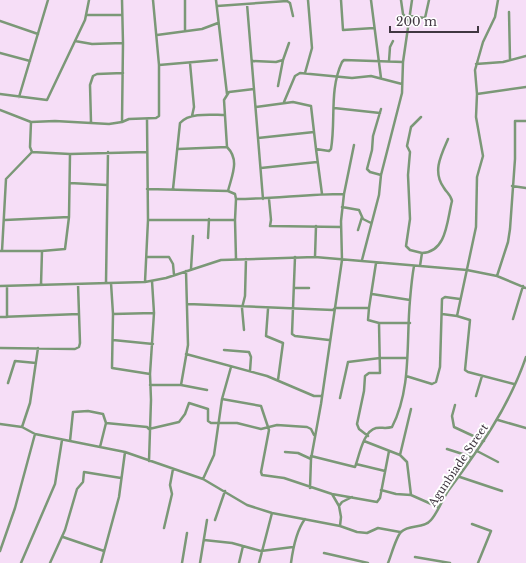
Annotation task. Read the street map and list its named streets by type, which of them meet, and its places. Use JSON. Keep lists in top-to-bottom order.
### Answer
{
  "streets": {
    "street": ["Agunbiade Street"]
  },
  "scale_bar": "200 m"
}
